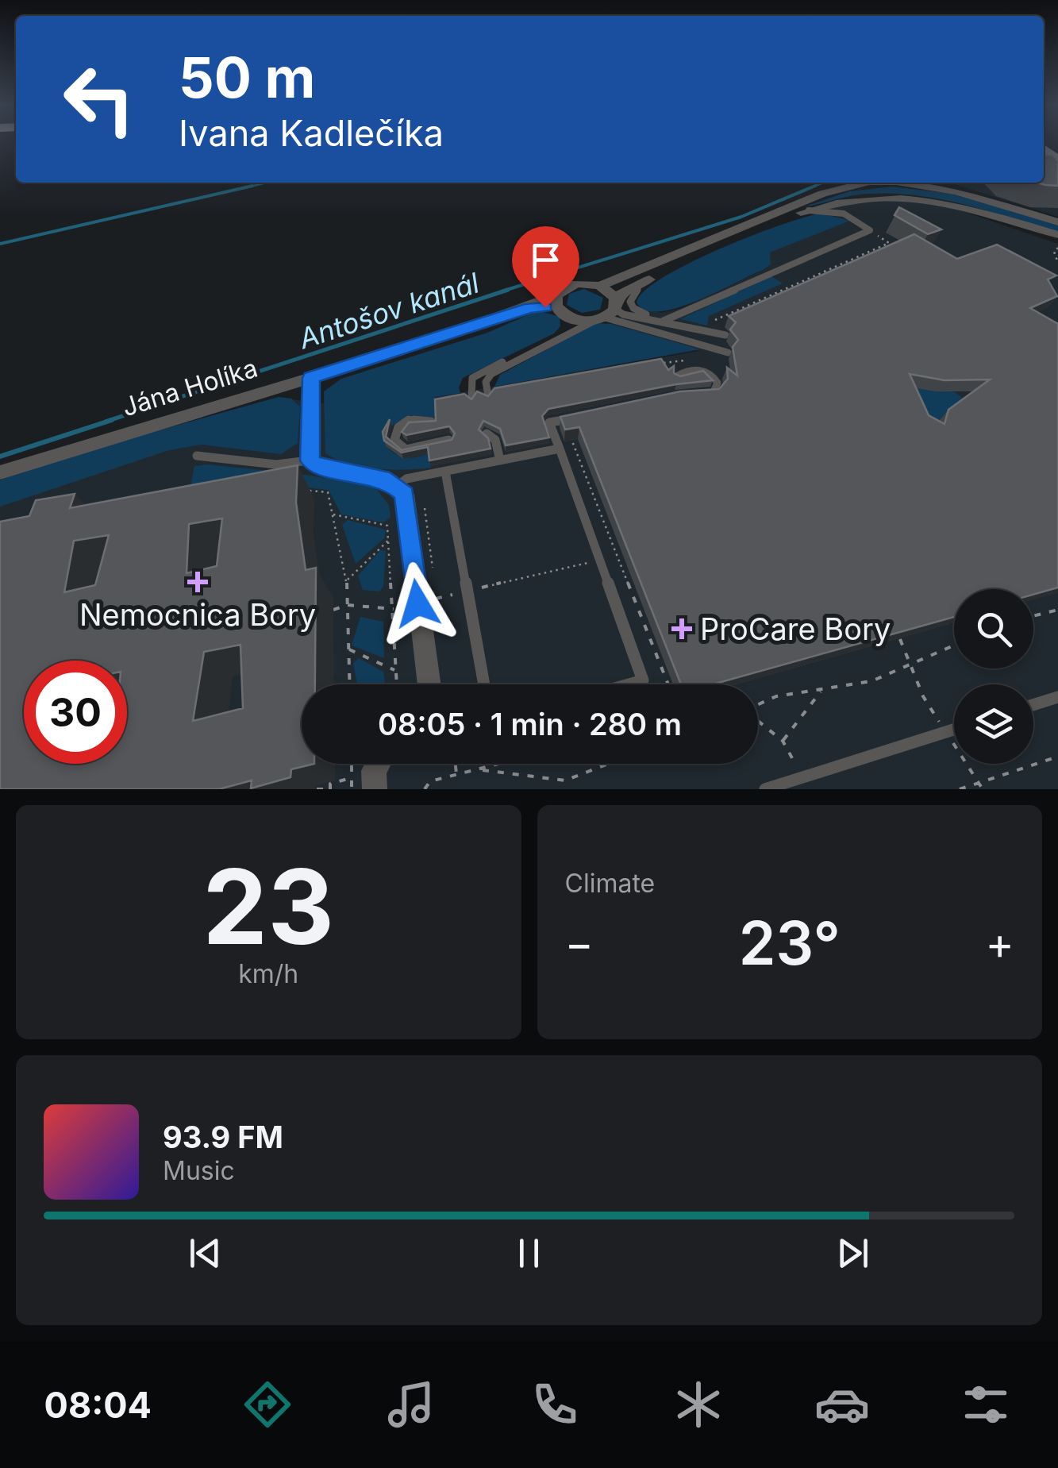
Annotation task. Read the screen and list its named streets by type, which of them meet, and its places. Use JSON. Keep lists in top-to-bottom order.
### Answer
{
  "streets": {
    "street": ["Jána Holíka"]
  },
  "water": ["Antošov kanál"],
  "places": {
    "health": ["Nemocnica Bory", "ProCare Bory"]
  },
  "page": {
    "turn": ["50 m", "Ivana Kadlečíka"],
    "limit": "30",
    "trip": "08:05 · 1 min · 280 m",
    "tile": [
      ["23", "km/h"],
      "Climate"
    ],
    "heat": ["−", "23°", "+"],
    "song": ["93.9 FM", "Music"],
    "tabs": "08:04"
  }
}
